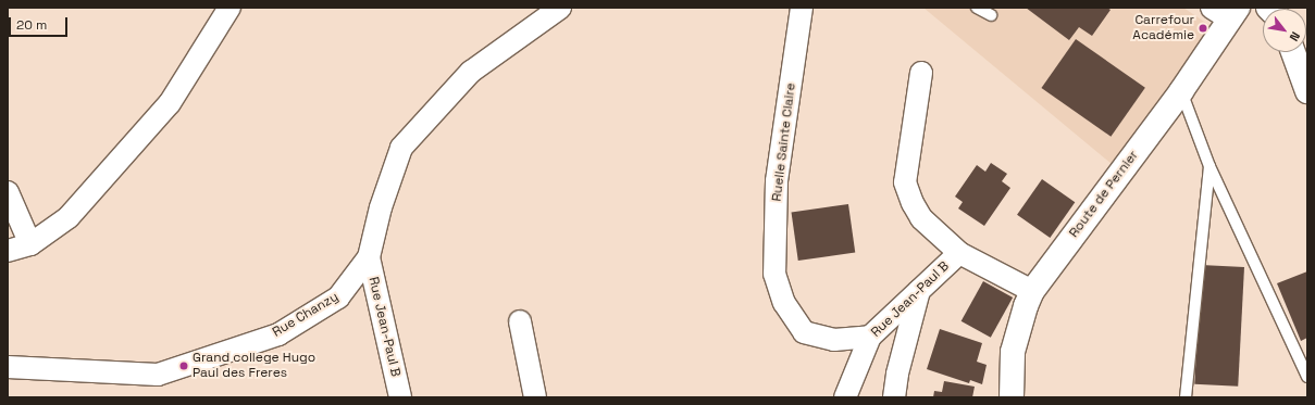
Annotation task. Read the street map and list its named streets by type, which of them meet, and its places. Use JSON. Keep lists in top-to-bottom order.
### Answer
{
  "streets": {
    "street": [
      "Ruelle Sainte Claire",
      "Route de Pernier",
      "Rue Jean-Paul B",
      "Rue Chanzy"
    ]
  },
  "crossings": [
    ["Ruelle Sainte Claire", "Rue Jean-Paul B"],
    ["Rue Jean-Paul B", "Rue Chanzy"]
  ],
  "places": ["Carrefour Académie", "Grand college Hugo Paul des Freres"],
  "scale_bar": "20 m",
  "north": "bottom right"
}
